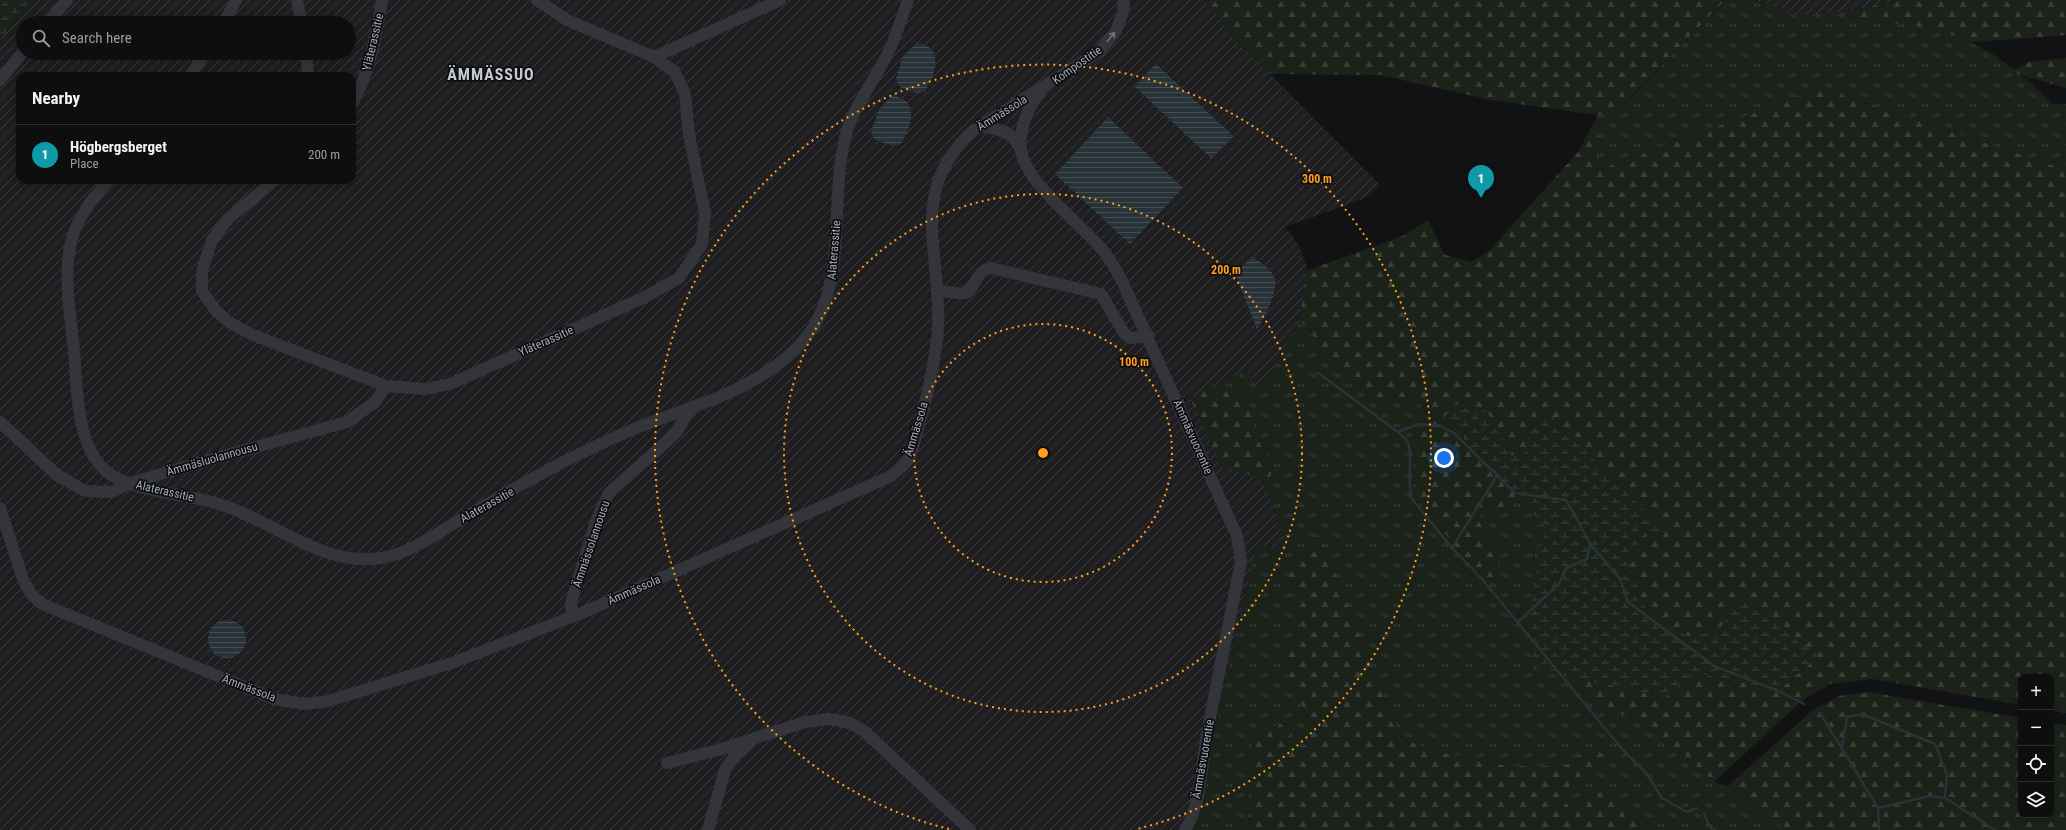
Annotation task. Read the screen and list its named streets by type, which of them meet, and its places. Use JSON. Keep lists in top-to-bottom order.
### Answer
{
  "streets": {
    "street": [
      "Yläterassitie",
      "Kompostitie",
      "Ämmässola",
      "Alaterassitie",
      "Ämmäsvuorentie",
      "Ämmäsluolannousu",
      "Ämmässolannousu"
    ]
  },
  "crossings": [
    ["Yläterassitie", "Ämmäsluolannousu"],
    ["Kompostitie", "Ämmässola"],
    ["Ämmässola", "Ämmäsvuorentie"],
    ["Ämmässola", "Ämmässolannousu"],
    ["Alaterassitie", "Ämmäsluolannousu"],
    ["Alaterassitie", "Ämmässolannousu"]
  ],
  "one_way": ["Kompostitie"],
  "districts": ["ÄMMÄSSUO"],
  "page": {
    "search": "Search here",
    "heading": "Nearby",
    "list": [
      {
        "mark": "1",
        "name": "Högbergsberget",
        "note": "Place",
        "value": "200 m"
      }
    ],
    "pins": "1",
    "map_buttons": ["+", "−"]
  },
  "rings": ["300 m", "200 m", "100 m"]
}
